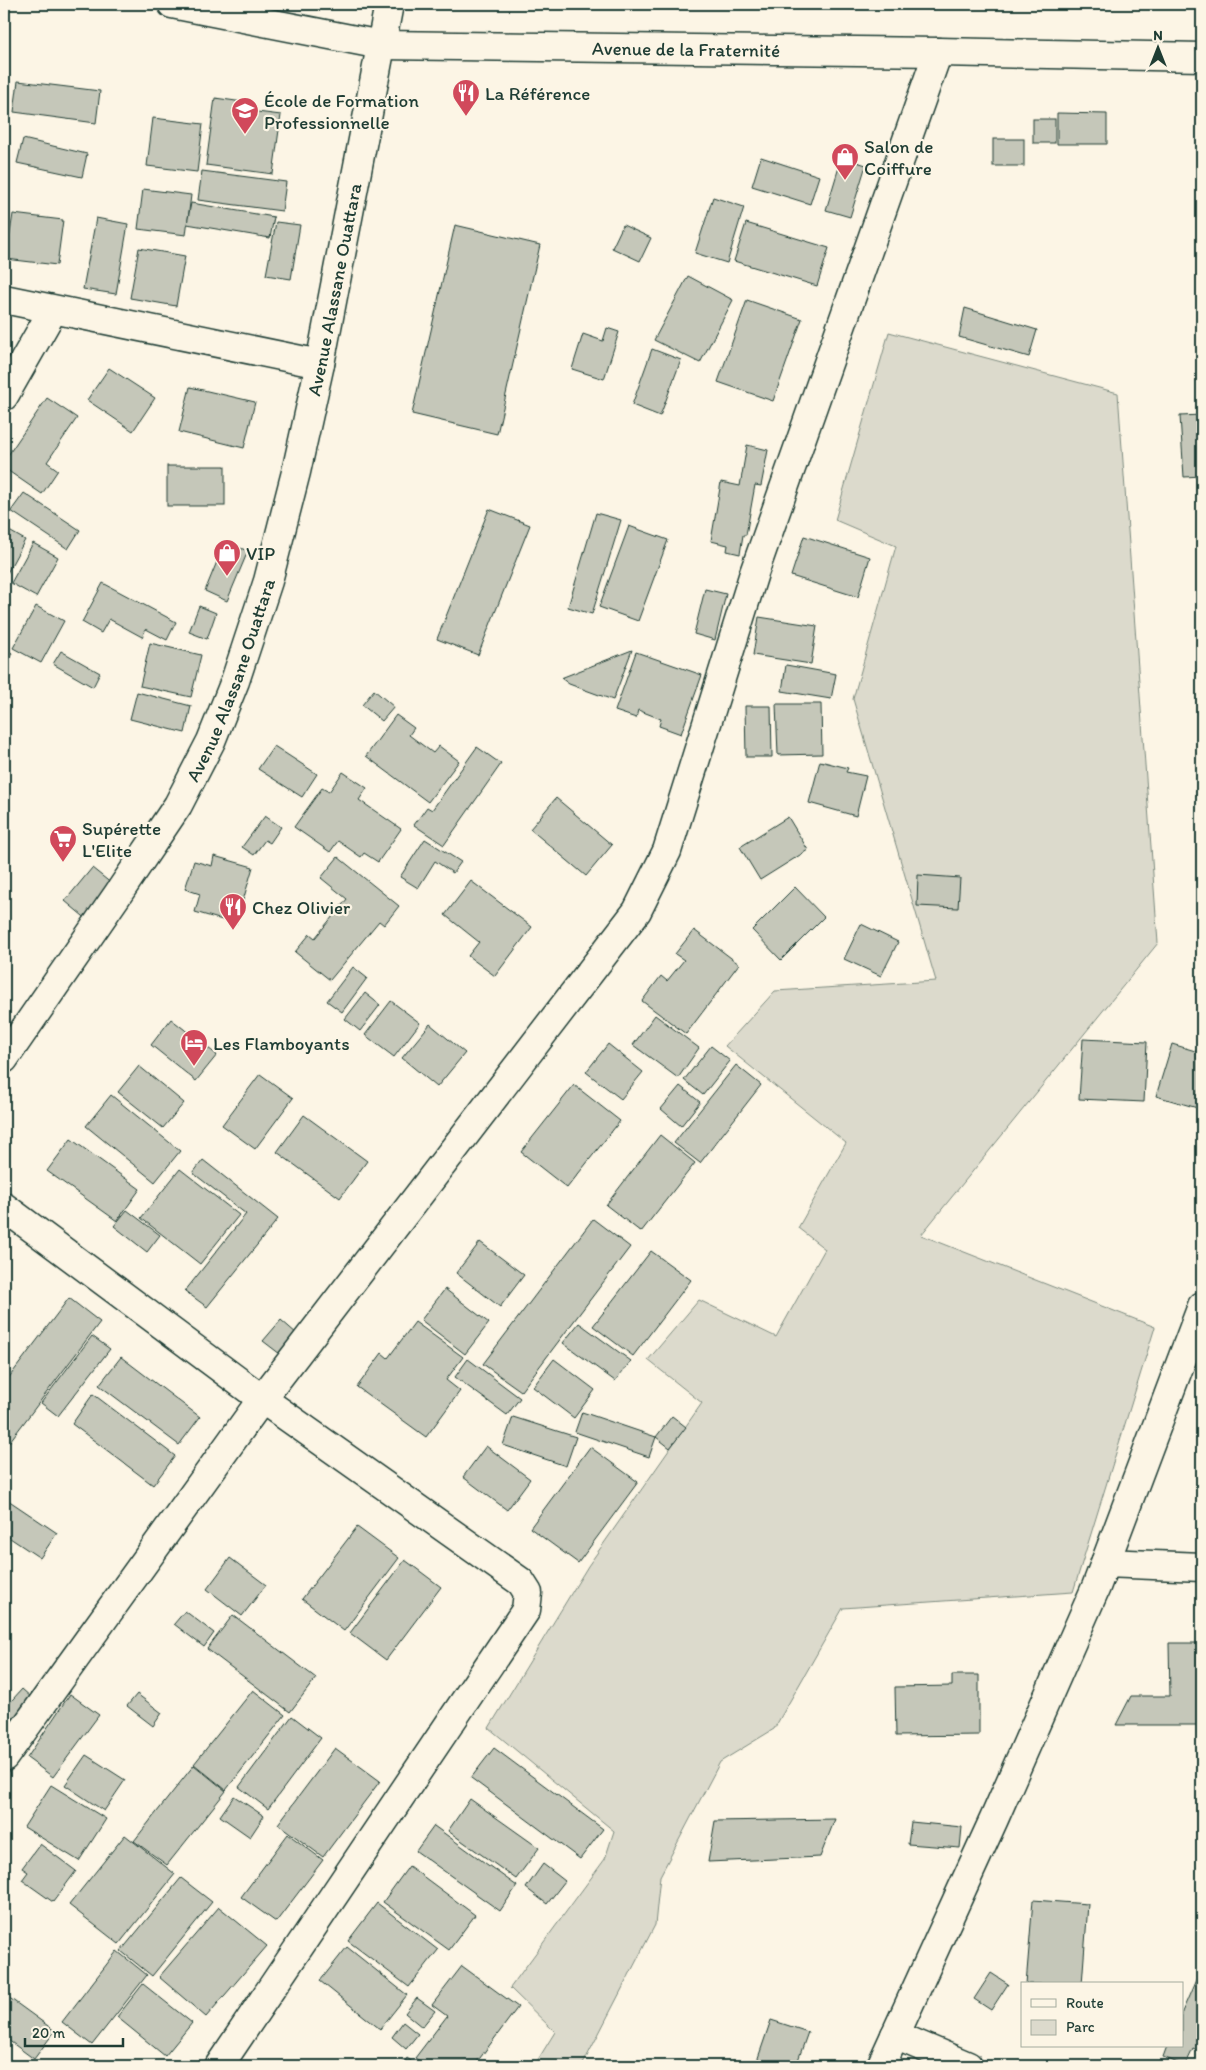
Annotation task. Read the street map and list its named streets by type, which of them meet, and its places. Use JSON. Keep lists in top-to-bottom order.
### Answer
{
  "streets": {
    "street": ["Avenue de la Fraternité", "Avenue Alassane Ouattara"]
  },
  "crossings": [
    ["Avenue de la Fraternité", "Avenue Alassane Ouattara"]
  ],
  "places": {
    "restaurant": ["La Référence", "Chez Olivier"],
    "school or university": ["École de Formation Professionnelle"],
    "shop": ["Salon de Coiffure", "VIP"],
    "supermarket": ["Supérette L'Elite"],
    "hotel": ["Les Flamboyants"]
  },
  "legend": ["Route", "Parc"],
  "scale_bar": "20 m",
  "north": "top"
}
